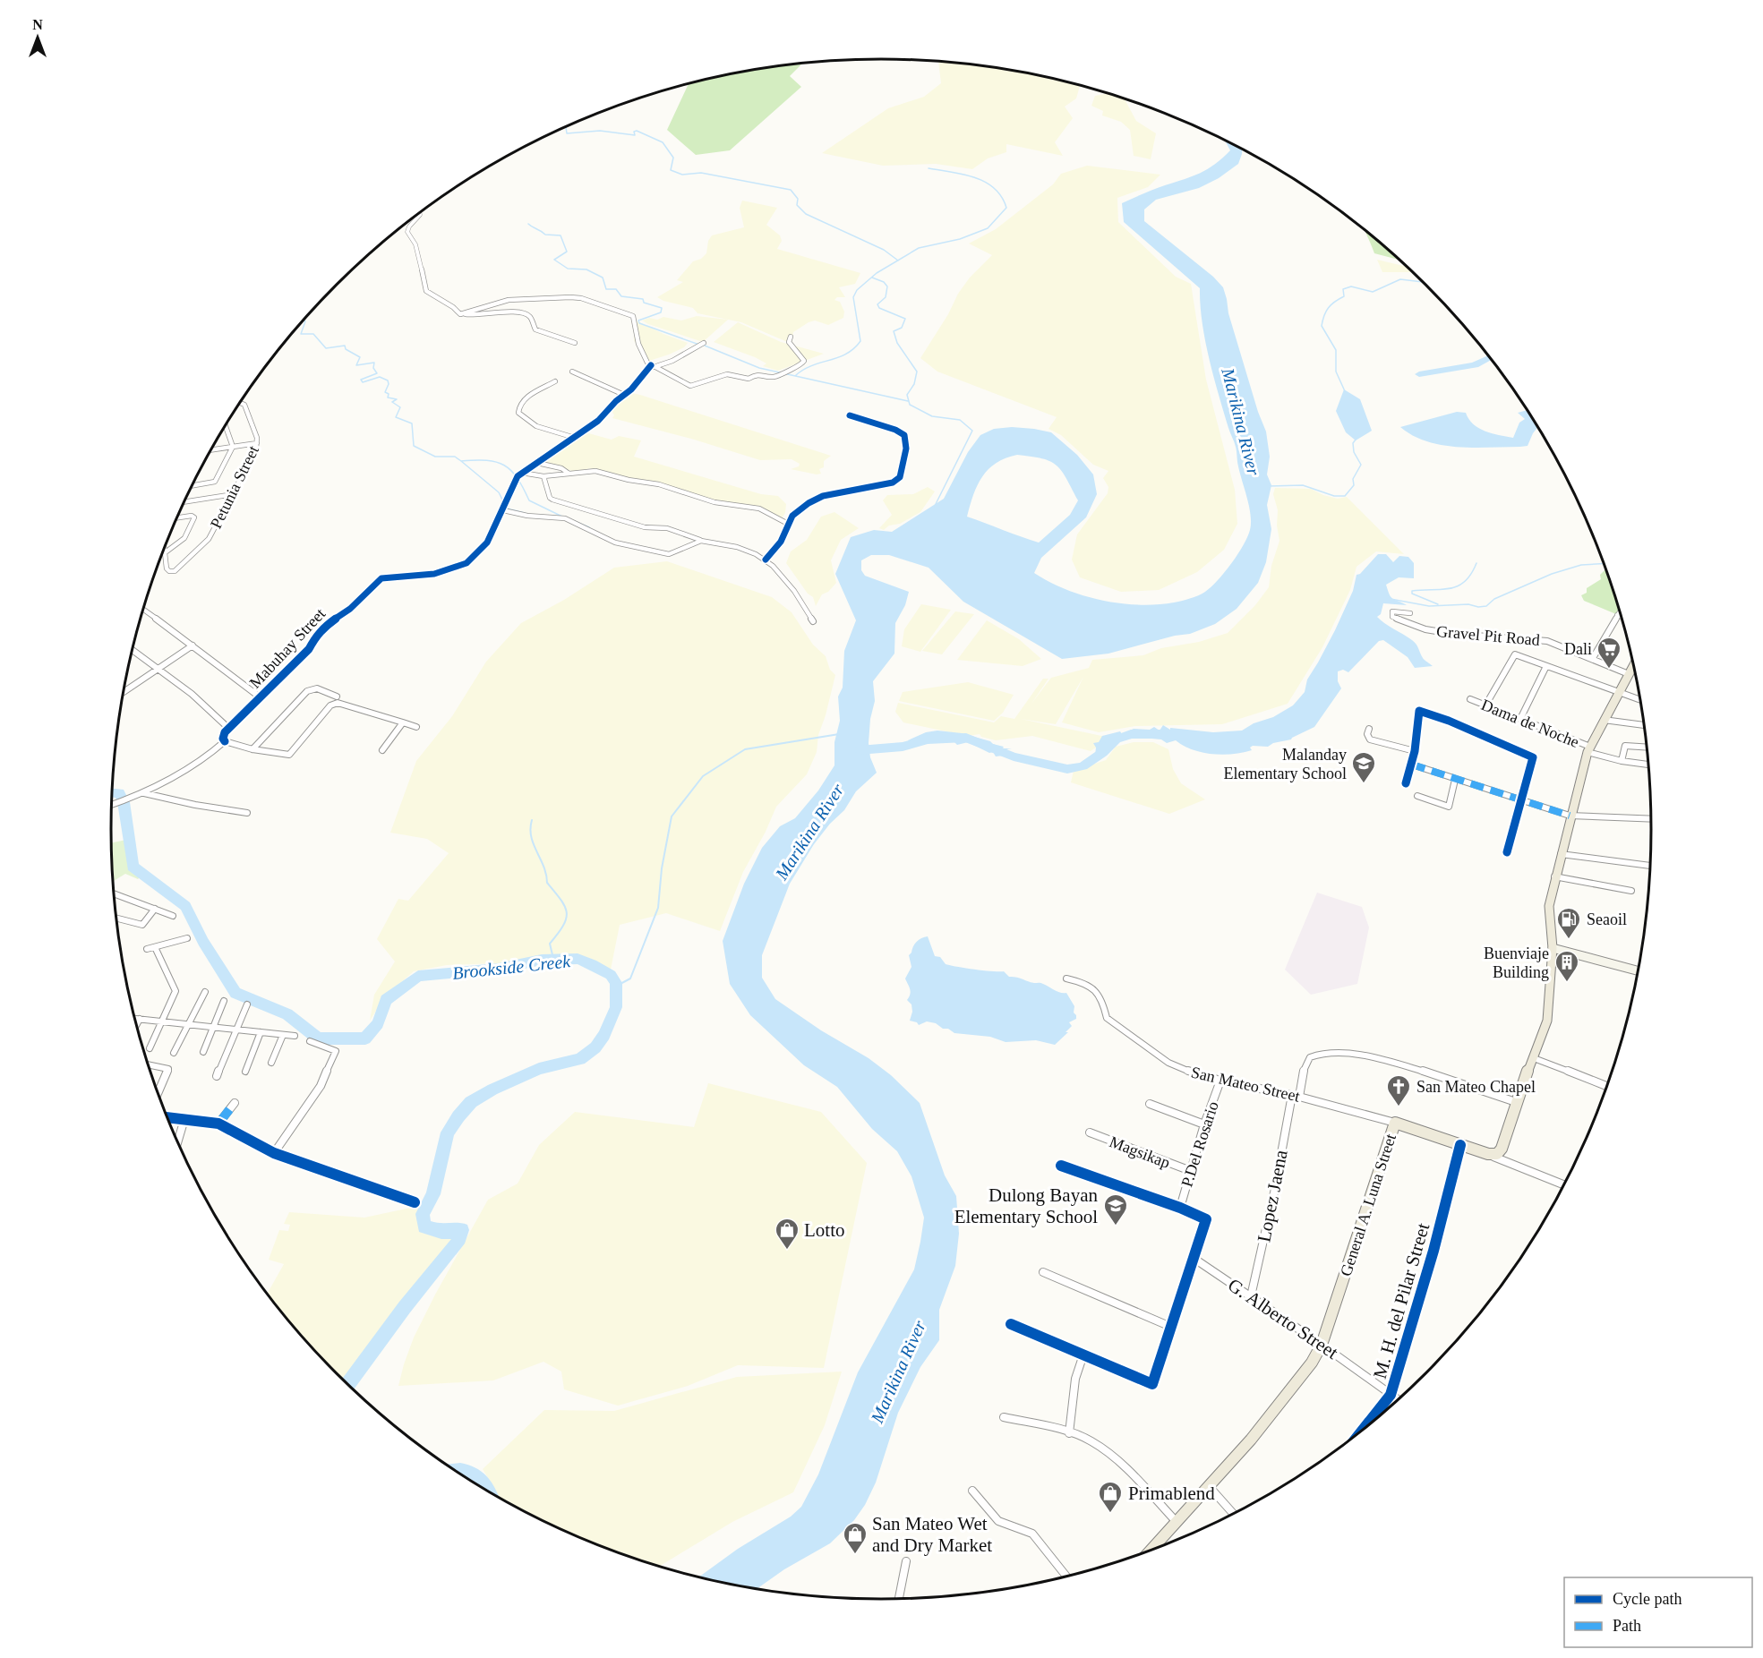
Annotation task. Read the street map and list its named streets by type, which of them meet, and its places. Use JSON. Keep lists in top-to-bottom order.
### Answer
{
  "streets": {
    "main road": ["General A. Luna Street"],
    "street": [
      "Petunia Street",
      "Gravel Pit Road",
      "Mabuhay Street",
      "Dama de Noche",
      "San Mateo Street",
      "P.Del Rosario",
      "Magsikap",
      "Lopez Jaena",
      "M. H. del Pilar Street",
      "G. Alberto Street"
    ]
  },
  "crossings": [
    ["San Mateo Street", "P.Del Rosario"],
    ["San Mateo Street", "Lopez Jaena"],
    ["San Mateo Street", "General A. Luna Street"],
    ["P.Del Rosario", "Magsikap"],
    ["Lopez Jaena", "G. Alberto Street"],
    ["General A. Luna Street", "M. H. del Pilar Street"],
    ["General A. Luna Street", "G. Alberto Street"],
    ["M. H. del Pilar Street", "G. Alberto Street"]
  ],
  "water": ["Marikina River", "Brookside Creek"],
  "places": {
    "supermarket": ["Dali"],
    "school or university": ["Malanday Elementary School", "Dulong Bayan Elementary School"],
    "fuel station": ["Seaoil"],
    "building": ["Buenviaje Building"],
    "church": ["San Mateo Chapel"],
    "shop": ["Lotto", "Primablend", "San Mateo Wet and Dry Market"]
  },
  "legend": ["Cycle path", "Path"],
  "north": "top"
}
